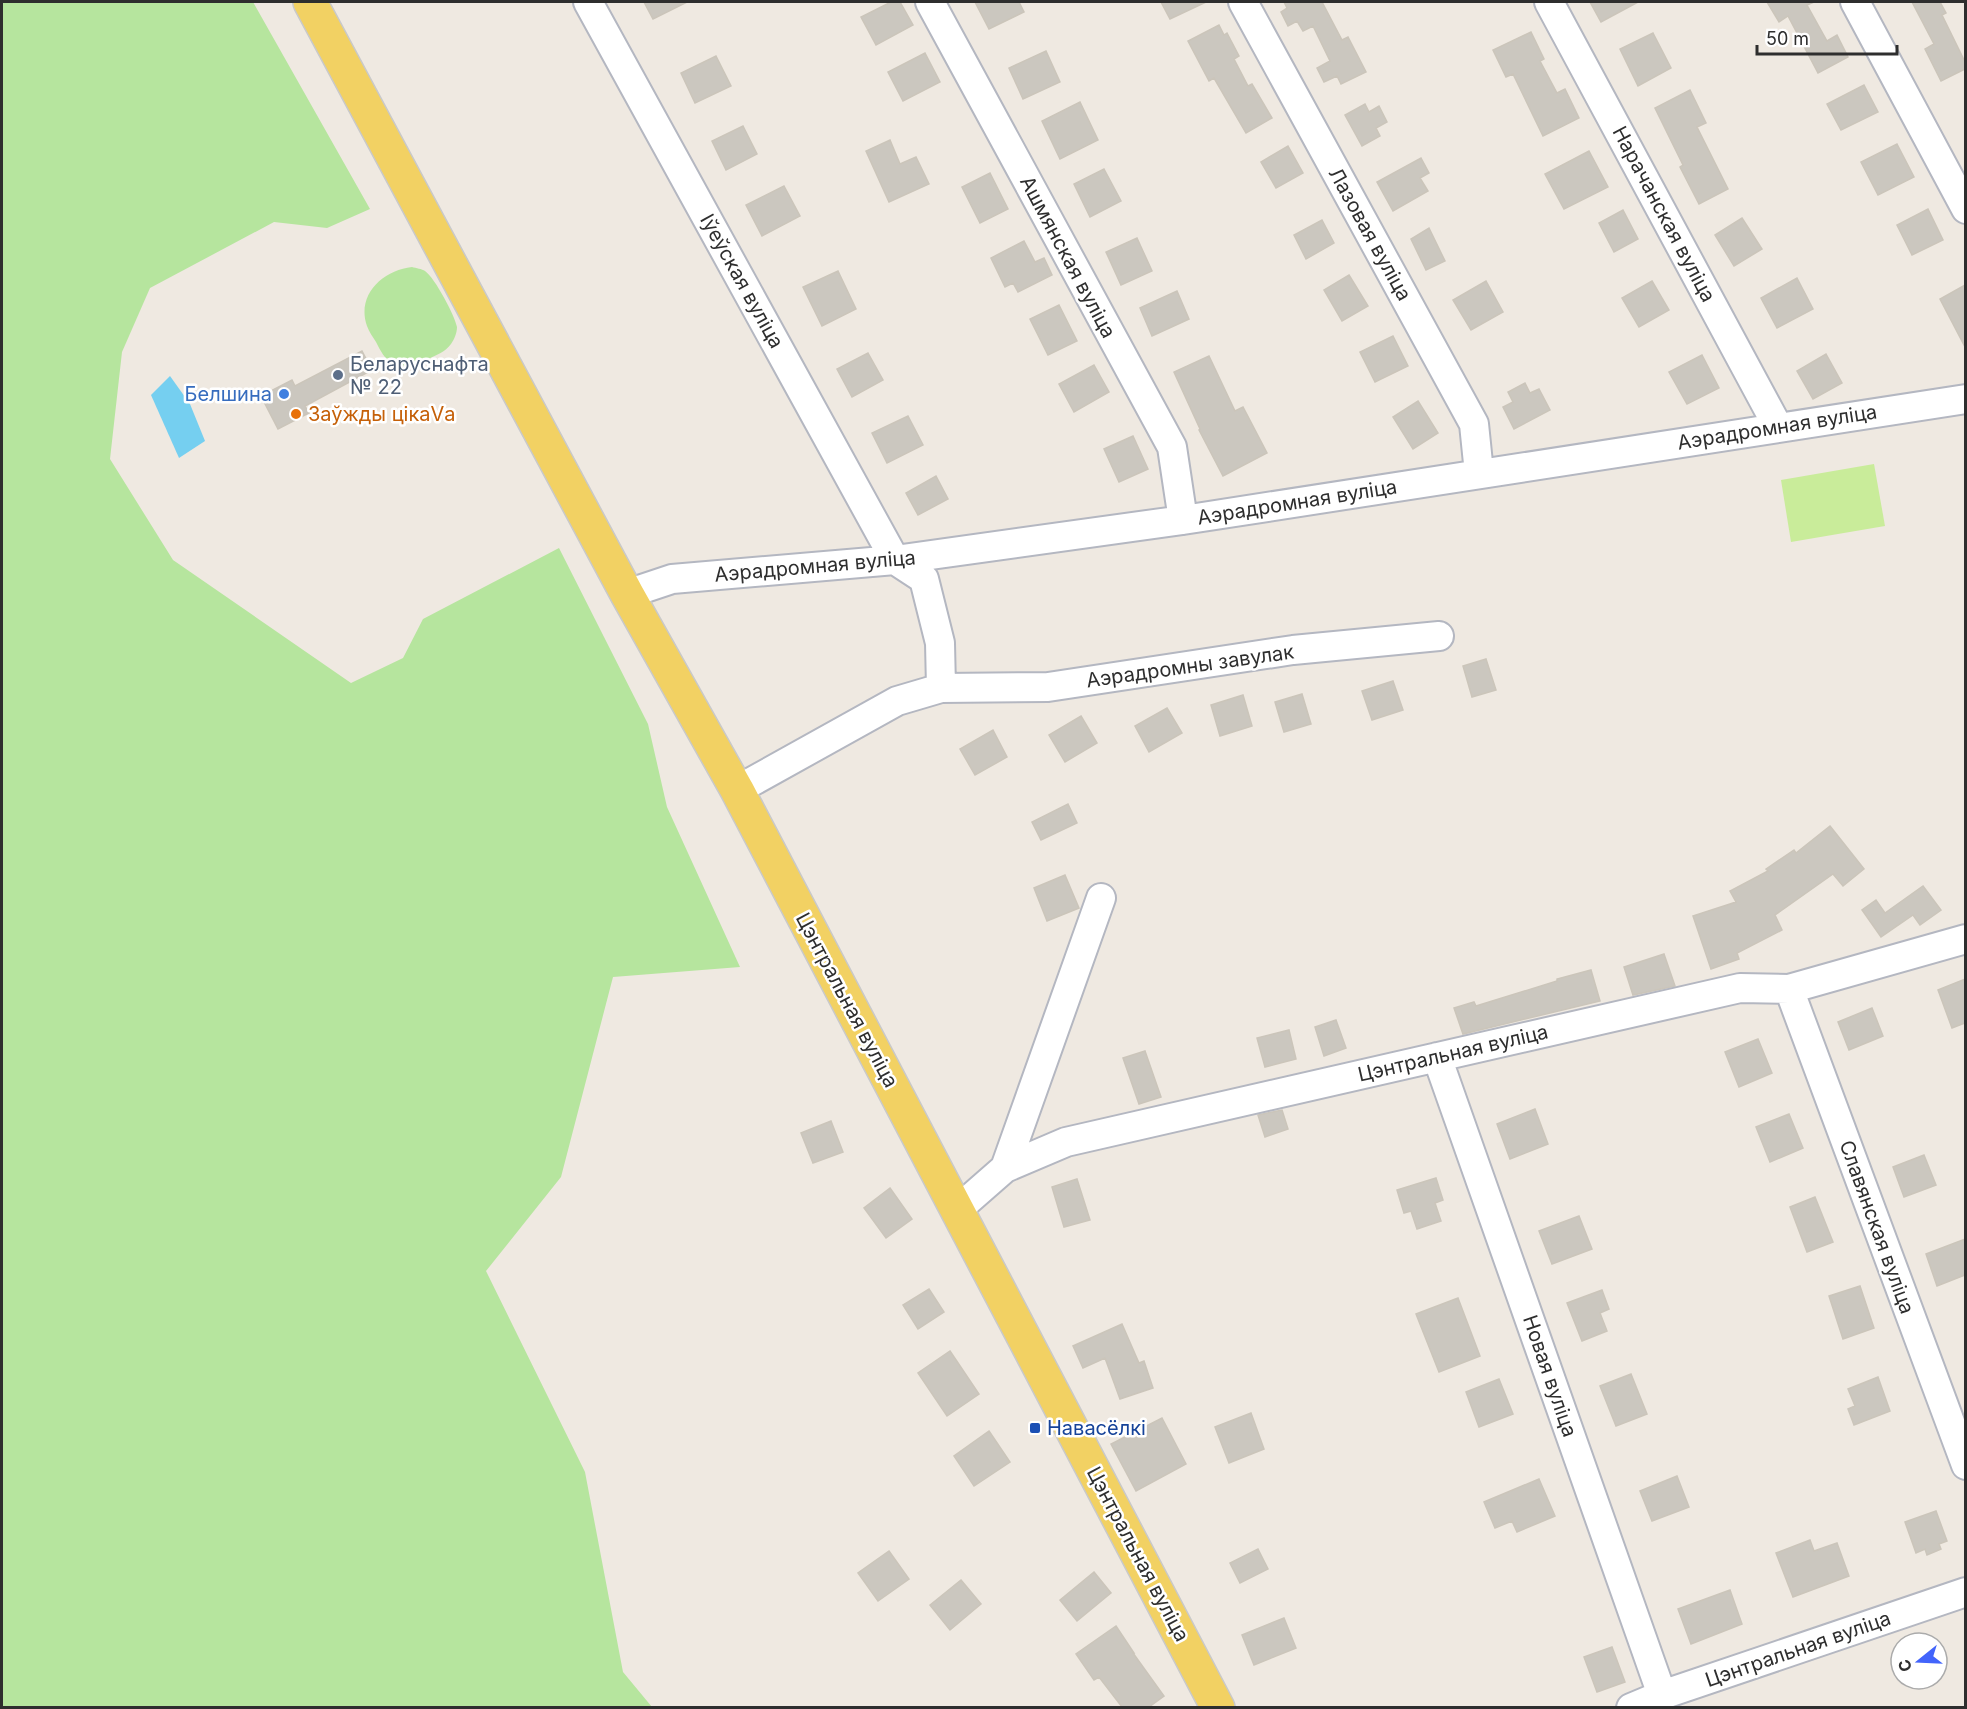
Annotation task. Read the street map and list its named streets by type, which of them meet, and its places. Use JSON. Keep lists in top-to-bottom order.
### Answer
{
  "streets": {
    "main road": ["Цэнтральная вуліца"],
    "street": [
      "Нарачанская вуліца",
      "Лазовая вуліца",
      "Ашмянская вуліца",
      "Іўеўская вуліца",
      "Аэрадромная вуліца",
      "Аэрадромны завулак",
      "Славянская вуліца",
      "Новая вуліца"
    ]
  },
  "crossings": [
    ["Нарачанская вуліца", "Аэрадромная вуліца"],
    ["Лазовая вуліца", "Аэрадромная вуліца"],
    ["Ашмянская вуліца", "Аэрадромная вуліца"],
    ["Іўеўская вуліца", "Аэрадромная вуліца"],
    ["Аэрадромная вуліца", "Цэнтральная вуліца"],
    ["Аэрадромны завулак", "Цэнтральная вуліца"],
    ["Цэнтральная вуліца", "Славянская вуліца"],
    ["Цэнтральная вуліца", "Новая вуліца"]
  ],
  "places": {
    "other": ["Беларуснафта № 22", "Белшина", "Заўжды цікаVа"],
    "transit": ["Навасёлкі"]
  },
  "scale_bar": "50 m",
  "north": "left"
}
